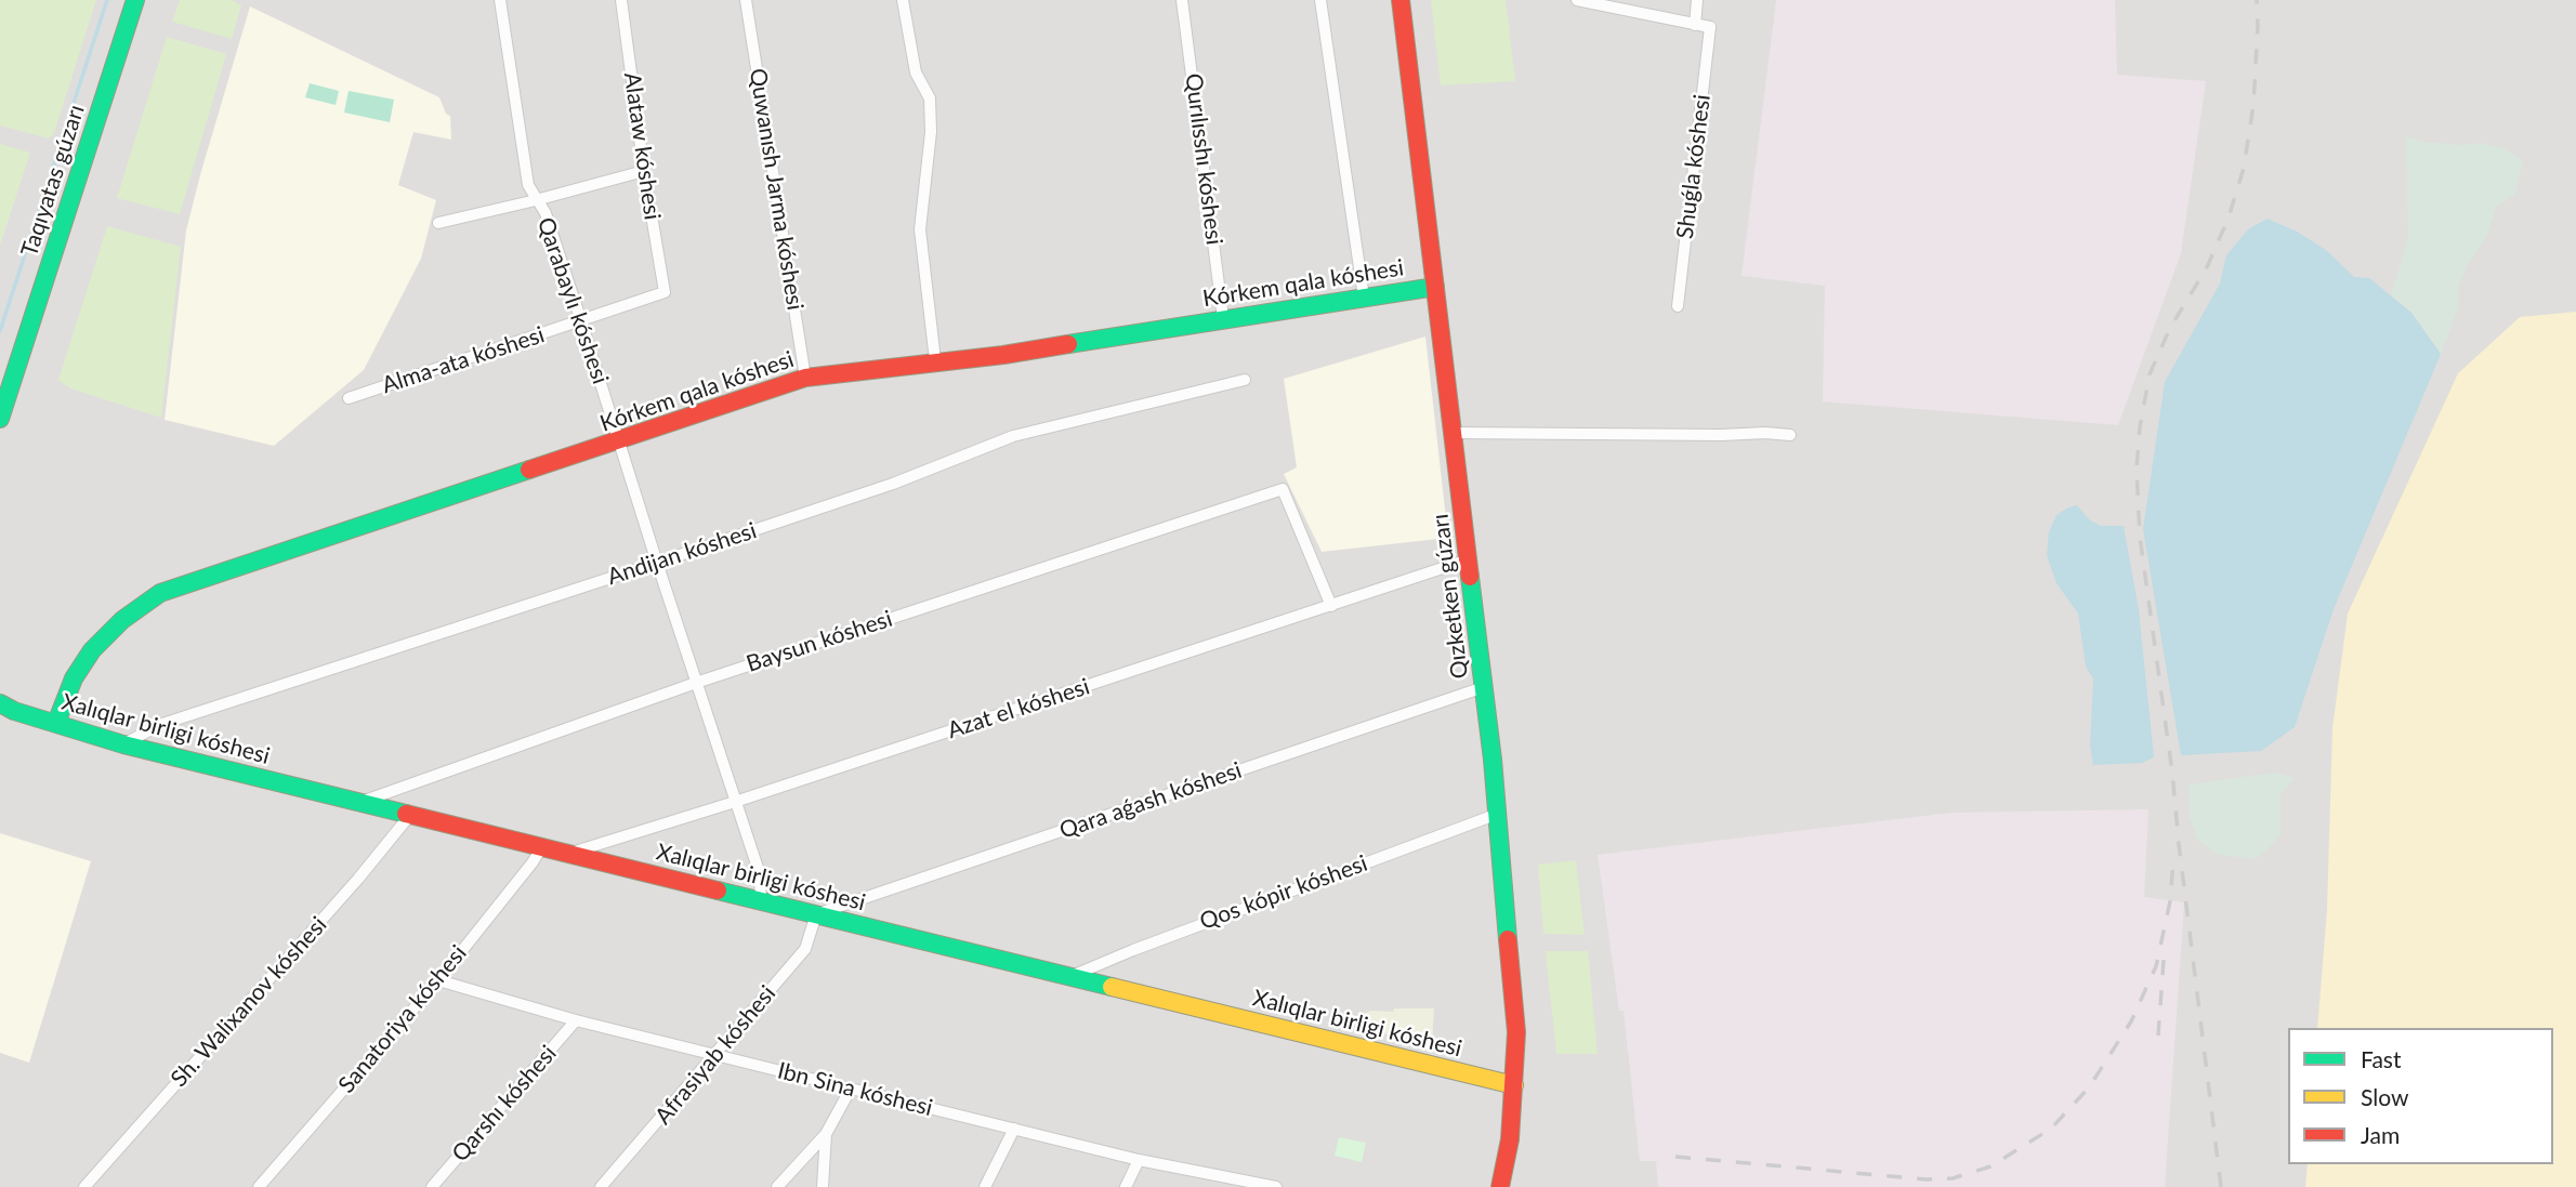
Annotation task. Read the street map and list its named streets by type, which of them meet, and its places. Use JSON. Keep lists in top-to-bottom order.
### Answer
{
  "streets": {
    "main road": [
      "Taqıyatas gúzarı",
      "Kórkem qala kóshesi",
      "Qızketken gúzarı",
      "Xalıqlar birligi kóshesi"
    ],
    "street": [
      "Alataw kóshesi",
      "Qurılısshı kóshesi",
      "Shuǵla kóshesi",
      "Quwanısh Jarma kóshesi",
      "Qarabaylı kóshesi",
      "Alma-ata kóshesi",
      "Andijan kóshesi",
      "Baysun kóshesi",
      "Azat el kóshesi",
      "Qara aǵash kóshesi",
      "Qos kópir kóshesi",
      "Sh. Walixanov kóshesi",
      "Sanatoriya kóshesi",
      "Afrasiyab kóshesi",
      "Ibn Sina kóshesi",
      "Qarshı kóshesi"
    ]
  },
  "crossings": [
    ["Alataw kóshesi", "Alma-ata kóshesi"],
    ["Qurılısshı kóshesi", "Kórkem qala kóshesi"],
    ["Quwanısh Jarma kóshesi", "Kórkem qala kóshesi"],
    ["Kórkem qala kóshesi", "Qarabaylı kóshesi"],
    ["Kórkem qala kóshesi", "Qızketken gúzarı"],
    ["Kórkem qala kóshesi", "Xalıqlar birligi kóshesi"],
    ["Qarabaylı kóshesi", "Alma-ata kóshesi"],
    ["Qarabaylı kóshesi", "Andijan kóshesi"],
    ["Qarabaylı kóshesi", "Baysun kóshesi"],
    ["Qarabaylı kóshesi", "Azat el kóshesi"],
    ["Qarabaylı kóshesi", "Xalıqlar birligi kóshesi"],
    ["Andijan kóshesi", "Xalıqlar birligi kóshesi"],
    ["Qızketken gúzarı", "Azat el kóshesi"],
    ["Qızketken gúzarı", "Xalıqlar birligi kóshesi"],
    ["Qızketken gúzarı", "Qara aǵash kóshesi"],
    ["Qızketken gúzarı", "Qos kópir kóshesi"],
    ["Baysun kóshesi", "Azat el kóshesi"],
    ["Baysun kóshesi", "Xalıqlar birligi kóshesi"],
    ["Azat el kóshesi", "Xalıqlar birligi kóshesi"],
    ["Xalıqlar birligi kóshesi", "Qara aǵash kóshesi"],
    ["Xalıqlar birligi kóshesi", "Qos kópir kóshesi"],
    ["Xalıqlar birligi kóshesi", "Sh. Walixanov kóshesi"],
    ["Xalıqlar birligi kóshesi", "Sanatoriya kóshesi"],
    ["Xalıqlar birligi kóshesi", "Afrasiyab kóshesi"],
    ["Qara aǵash kóshesi", "Afrasiyab kóshesi"],
    ["Sanatoriya kóshesi", "Ibn Sina kóshesi"],
    ["Afrasiyab kóshesi", "Ibn Sina kóshesi"],
    ["Ibn Sina kóshesi", "Qarshı kóshesi"]
  ],
  "legend": ["Fast", "Slow", "Jam"]
}
